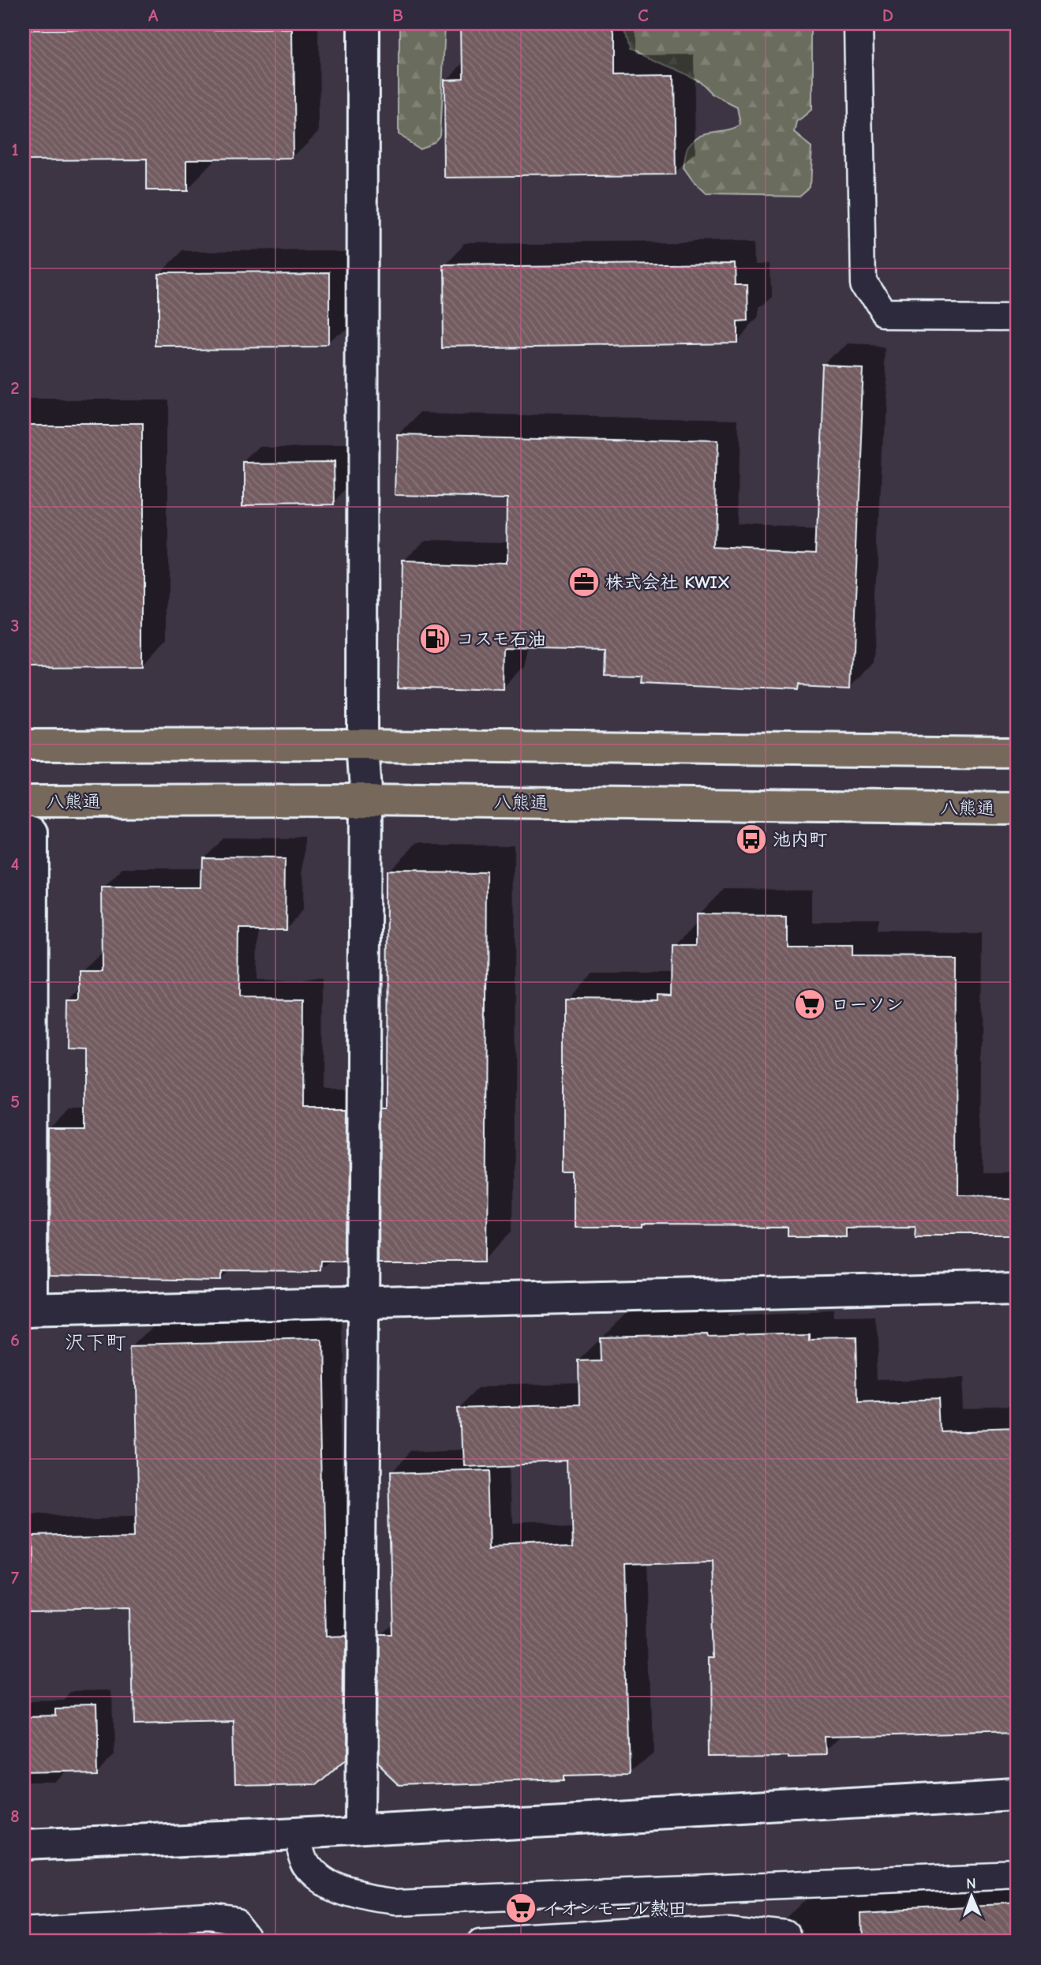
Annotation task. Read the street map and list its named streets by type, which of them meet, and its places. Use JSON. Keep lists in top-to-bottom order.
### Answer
{
  "streets": {
    "main road": ["八熊通"]
  },
  "districts": ["沢下町"],
  "places": {
    "office": ["株式会社 KWIX"],
    "fuel station": ["コスモ石油"],
    "bus stop": ["池内町"],
    "supermarket": ["ローソン", "イオンモール熱田"]
  },
  "north": "top",
  "grid": {
    "columns": [
      "A",
      "B",
      "C",
      "D"
    ],
    "rows": [
      "1",
      "2",
      "3",
      "4",
      "5",
      "6",
      "7",
      "8"
    ]
  }
}
